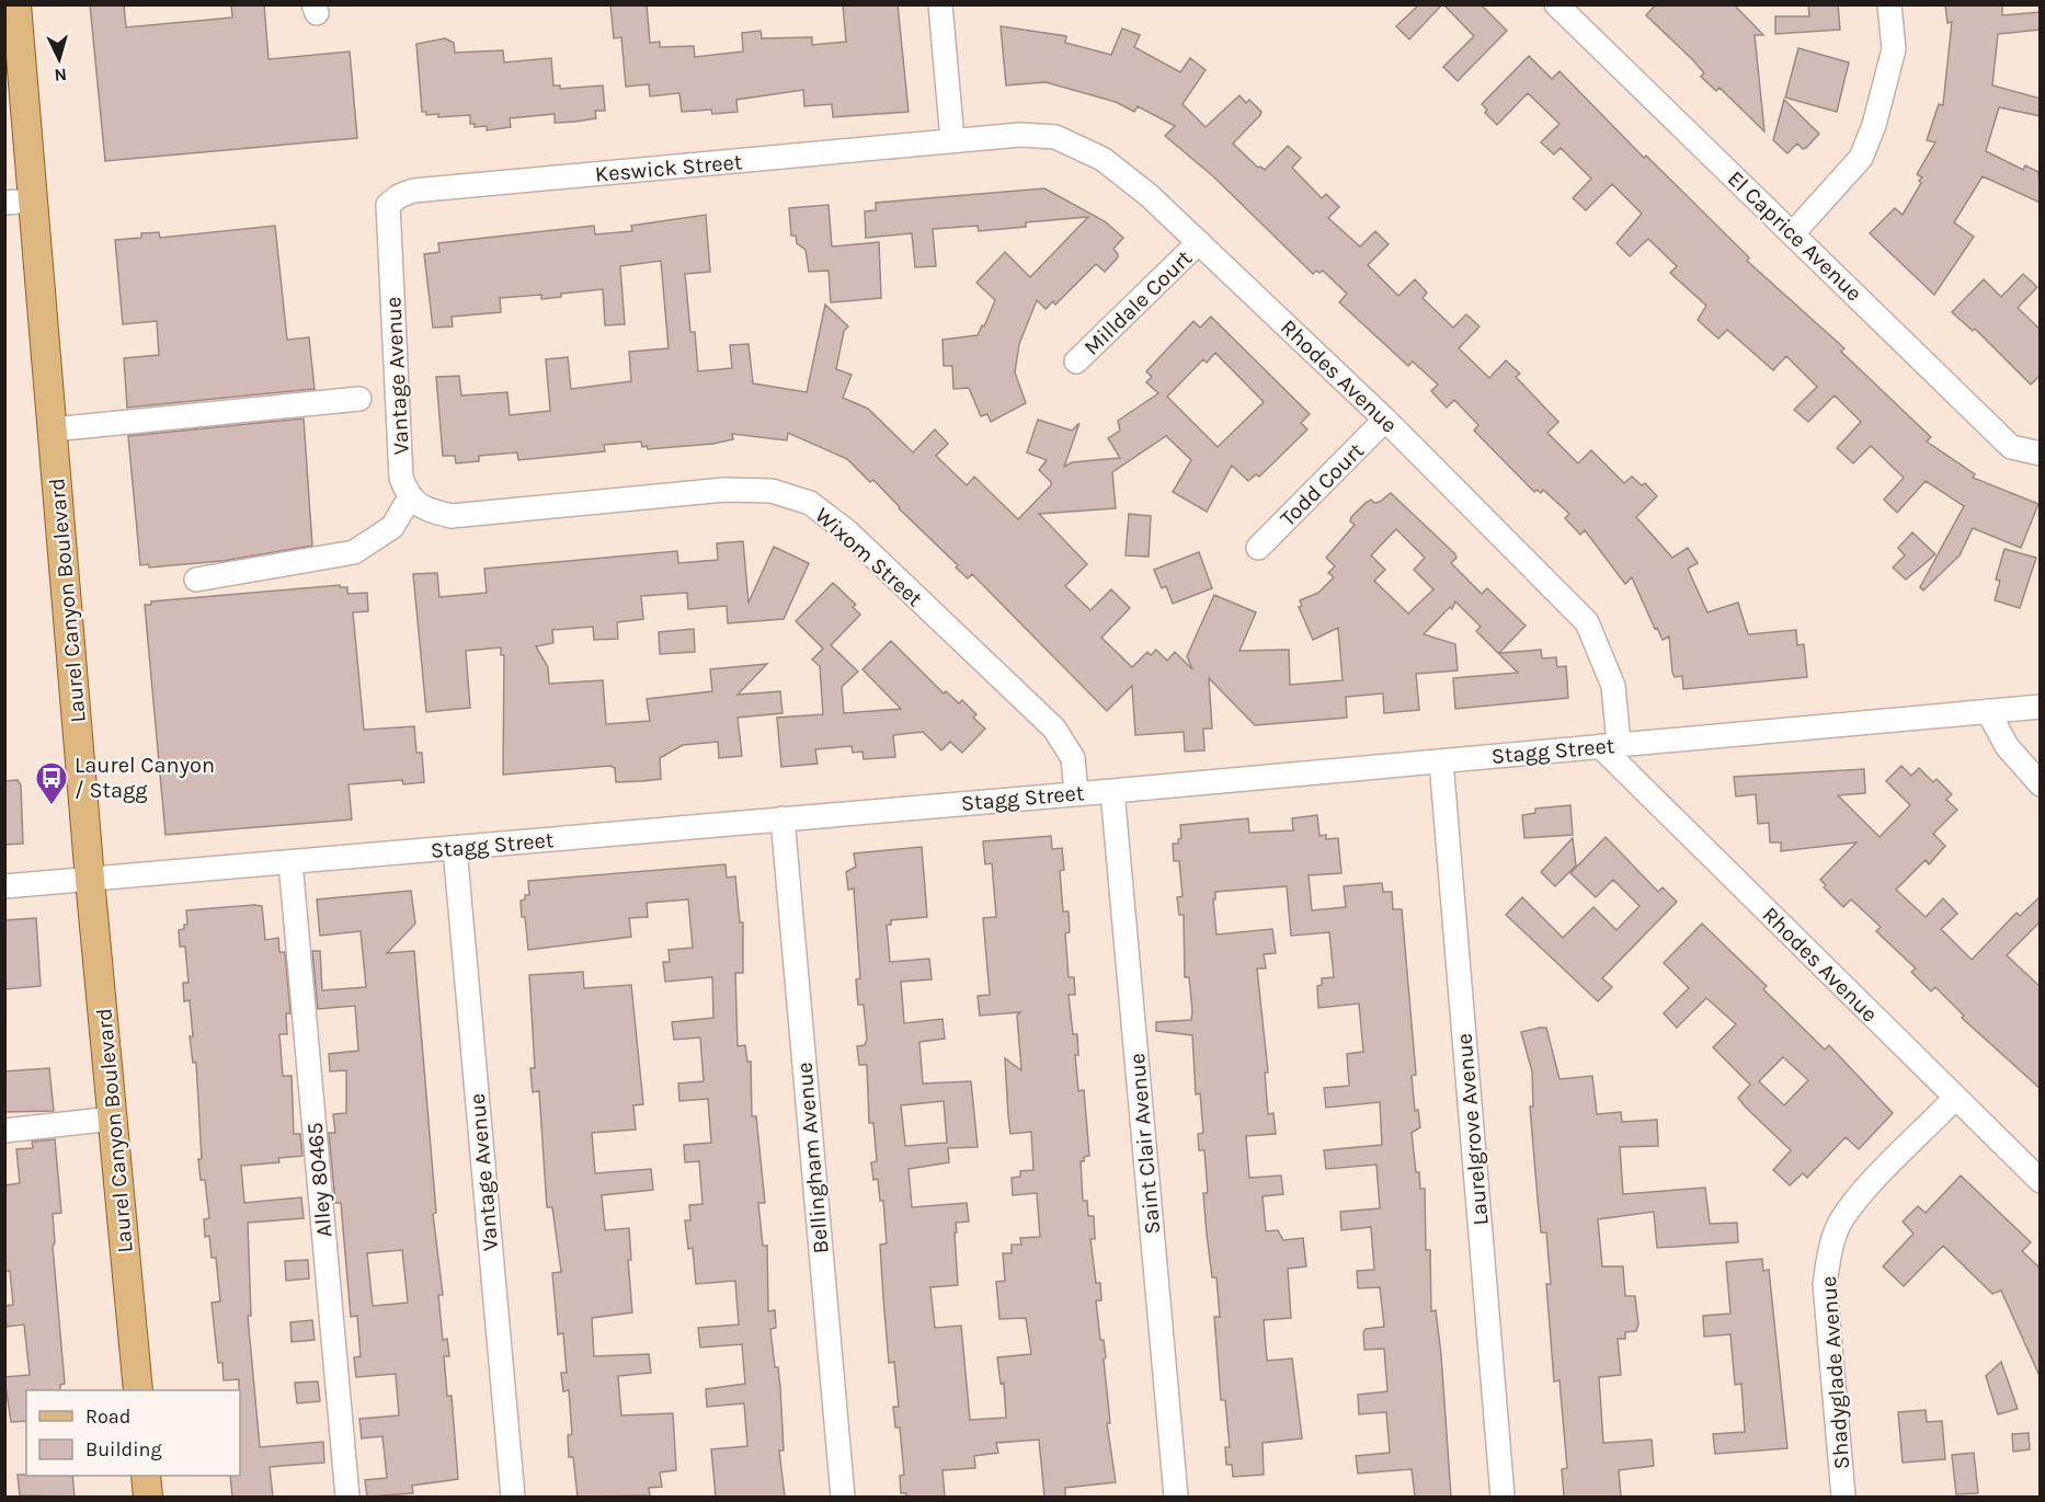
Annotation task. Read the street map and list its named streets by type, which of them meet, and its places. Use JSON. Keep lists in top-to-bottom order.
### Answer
{
  "streets": {
    "main road": ["Laurel Canyon Boulevard"],
    "street": [
      "Keswick Street",
      "El Caprice Avenue",
      "Milldale Court",
      "Vantage Avenue",
      "Rhodes Avenue",
      "Todd Court",
      "Wixom Street",
      "Stagg Street",
      "Laurelgrove Avenue",
      "Saint Clair Avenue",
      "Bellingham Avenue",
      "Alley 80465",
      "Shadyglade Avenue"
    ]
  },
  "crossings": [
    ["Keswick Street", "Vantage Avenue"],
    ["Keswick Street", "Rhodes Avenue"],
    ["Milldale Court", "Rhodes Avenue"],
    ["Vantage Avenue", "Wixom Street"],
    ["Vantage Avenue", "Stagg Street"],
    ["Rhodes Avenue", "Todd Court"],
    ["Rhodes Avenue", "Stagg Street"],
    ["Rhodes Avenue", "Shadyglade Avenue"],
    ["Wixom Street", "Stagg Street"],
    ["Laurel Canyon Boulevard", "Stagg Street"],
    ["Stagg Street", "Laurelgrove Avenue"],
    ["Stagg Street", "Saint Clair Avenue"],
    ["Stagg Street", "Bellingham Avenue"],
    ["Stagg Street", "Alley 80465"]
  ],
  "places": {
    "bus stop": ["Laurel Canyon / Stagg"]
  },
  "legend": ["Road", "Building"],
  "north": "bottom"
}
